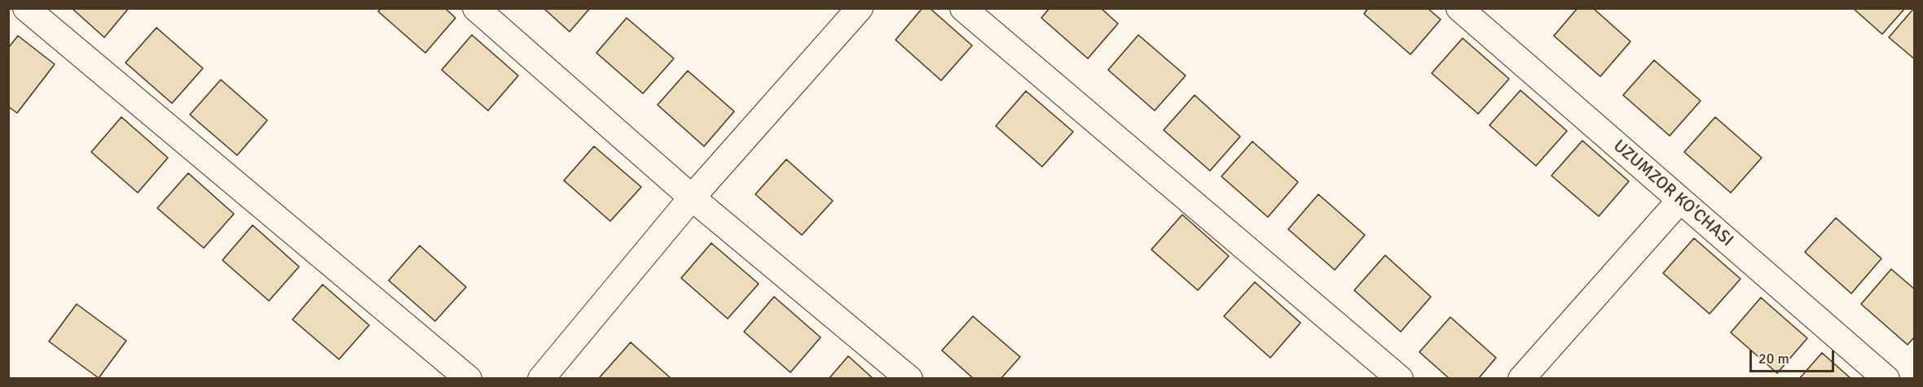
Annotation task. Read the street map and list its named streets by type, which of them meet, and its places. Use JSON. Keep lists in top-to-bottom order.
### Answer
{
  "streets": {
    "street": ["UZUMZOR KO'CHASI"]
  },
  "scale_bar": "20 m"
}
